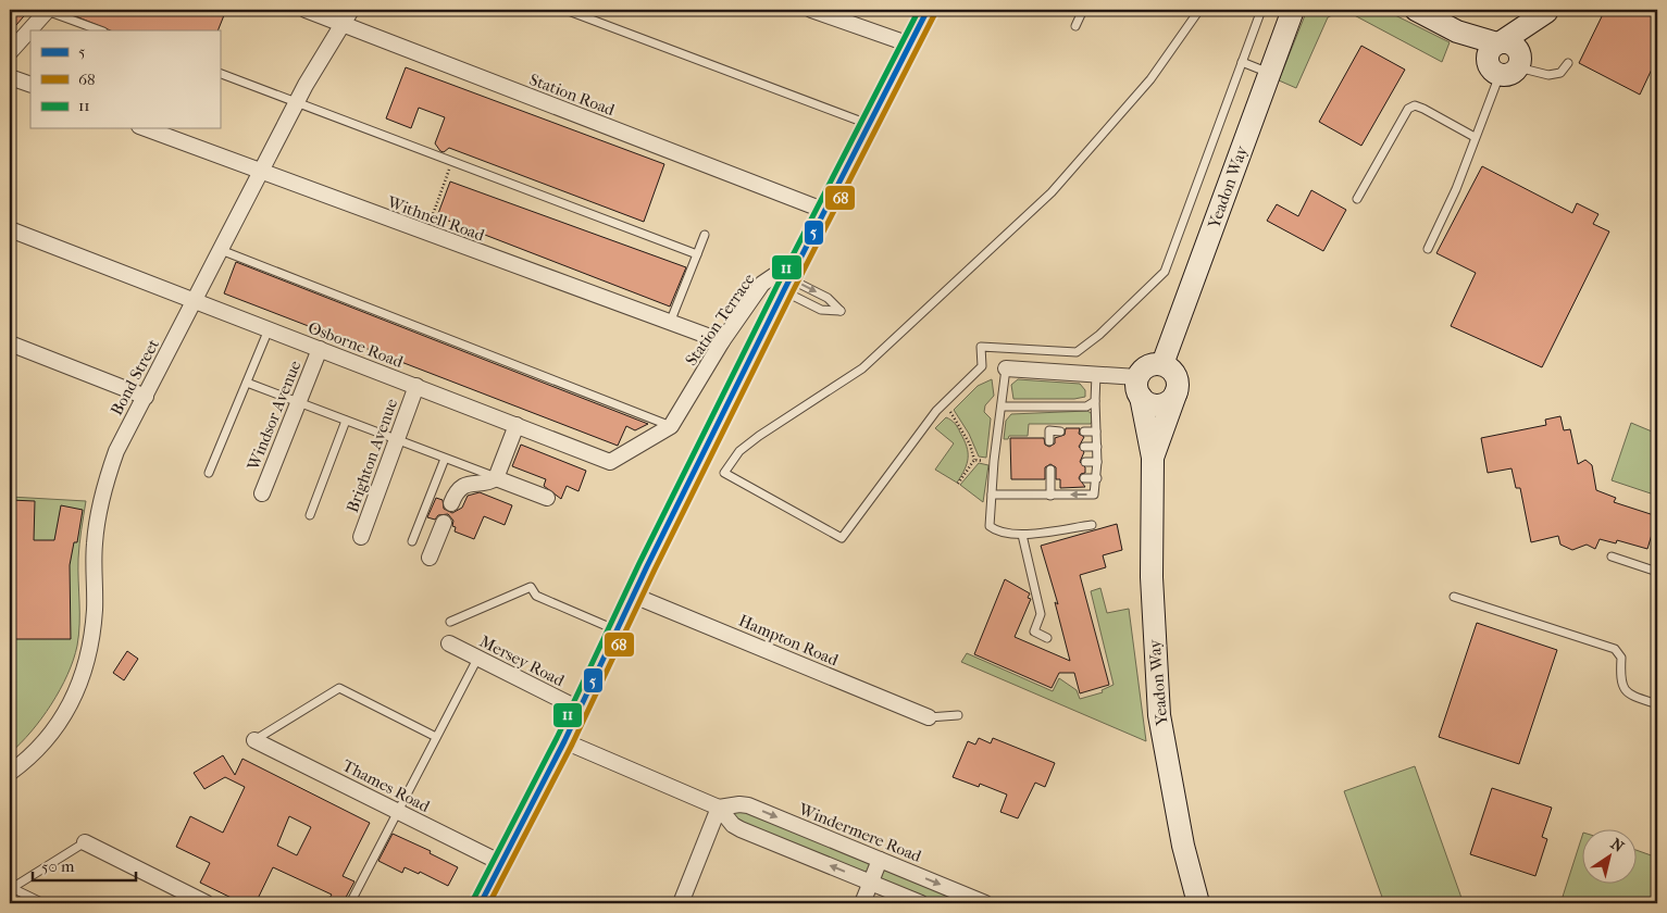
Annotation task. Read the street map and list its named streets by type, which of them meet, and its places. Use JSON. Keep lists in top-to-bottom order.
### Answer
{
  "streets": {
    "street": [
      "Station Road",
      "Yeadon Way",
      "Withnell Road",
      "Station Terrace",
      "Osborne Road",
      "Bond Street",
      "Windsor Avenue",
      "Brighton Avenue",
      "Hampton Road",
      "Mersey Road",
      "Thames Road",
      "Windermere Road"
    ]
  },
  "crossings": [
    ["Station Road", "Bond Street"],
    ["Withnell Road", "Station Terrace"],
    ["Withnell Road", "Bond Street"],
    ["Station Terrace", "Osborne Road"],
    ["Osborne Road", "Bond Street"],
    ["Osborne Road", "Windsor Avenue"],
    ["Osborne Road", "Brighton Avenue"]
  ],
  "lines": ["transit line 5", "transit line 11", "transit line 68"],
  "legend": ["5", "68", "11"],
  "scale_bar": "50 m",
  "north": "top right"
}
